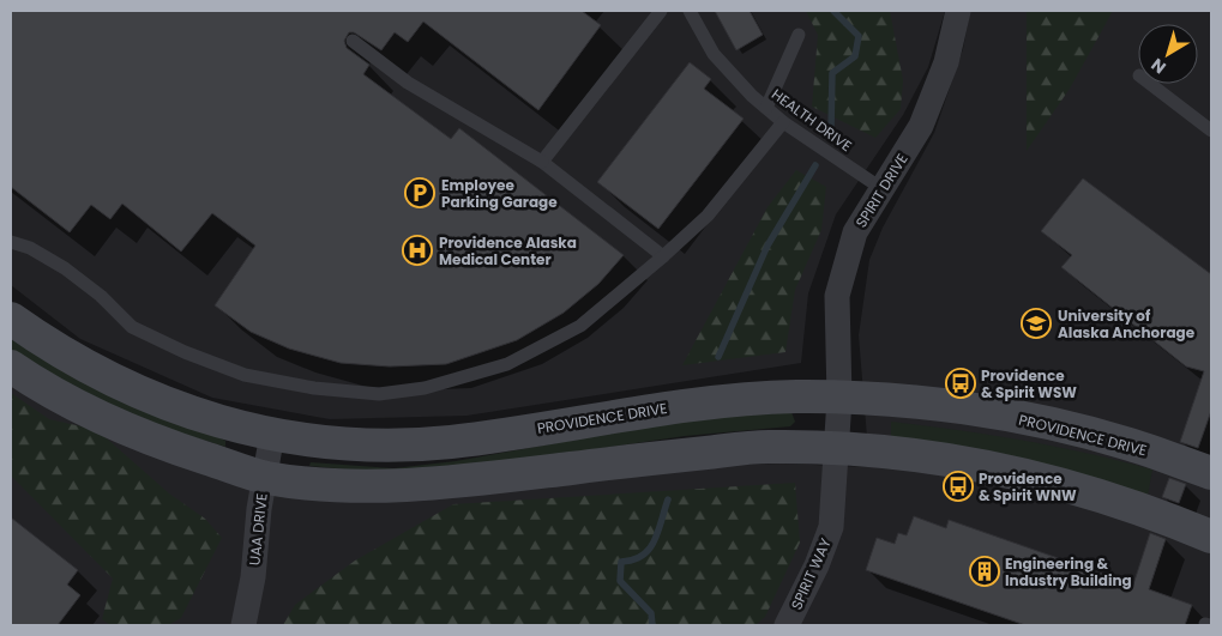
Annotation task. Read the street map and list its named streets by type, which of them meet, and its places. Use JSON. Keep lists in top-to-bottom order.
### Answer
{
  "streets": {
    "main road": ["PROVIDENCE DRIVE"],
    "street": ["SPIRIT DRIVE", "UAA DRIVE", "SPIRIT WAY"],
    "lane": ["HEALTH DRIVE"]
  },
  "crossings": [
    ["HEALTH DRIVE", "SPIRIT DRIVE"],
    ["SPIRIT DRIVE", "PROVIDENCE DRIVE"],
    ["SPIRIT DRIVE", "SPIRIT WAY"],
    ["PROVIDENCE DRIVE", "UAA DRIVE"]
  ],
  "places": {
    "parking": ["Employee Parking Garage"],
    "hospital": ["Providence Alaska Medical Center"],
    "school or university": ["University of Alaska Anchorage"],
    "bus stop": ["Providence & Spirit WSW", "Providence & Spirit WNW"],
    "building": ["Engineering & Industry Building"]
  },
  "north": "bottom left"
}
